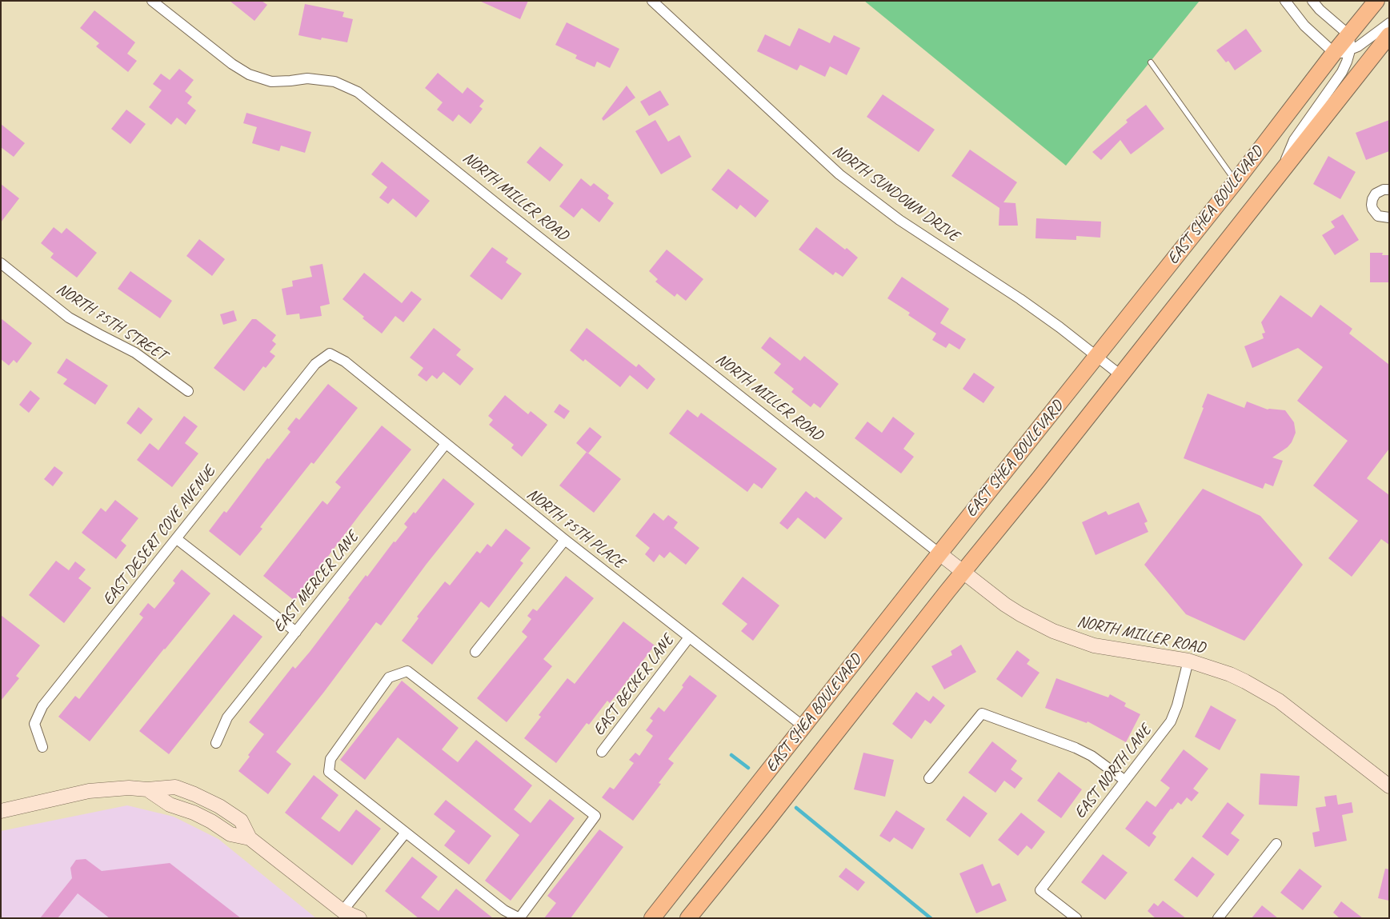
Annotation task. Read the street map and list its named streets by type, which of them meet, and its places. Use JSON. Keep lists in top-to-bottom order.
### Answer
{
  "streets": {
    "main road": ["EAST SHEA BOULEVARD"],
    "street": [
      "NORTH SUNDOWN DRIVE",
      "NORTH MILLER ROAD",
      "NORTH 75TH STREET",
      "NORTH 75TH PLACE",
      "EAST DESERT COVE AVENUE",
      "EAST MERCER LANE",
      "EAST BECKER LANE",
      "EAST NORTH LANE"
    ]
  },
  "crossings": [
    ["NORTH SUNDOWN DRIVE", "EAST SHEA BOULEVARD"],
    ["NORTH MILLER ROAD", "EAST SHEA BOULEVARD"],
    ["NORTH MILLER ROAD", "EAST NORTH LANE"],
    ["EAST SHEA BOULEVARD", "NORTH 75TH PLACE"],
    ["NORTH 75TH PLACE", "EAST DESERT COVE AVENUE"],
    ["NORTH 75TH PLACE", "EAST MERCER LANE"],
    ["NORTH 75TH PLACE", "EAST BECKER LANE"]
  ]
}
